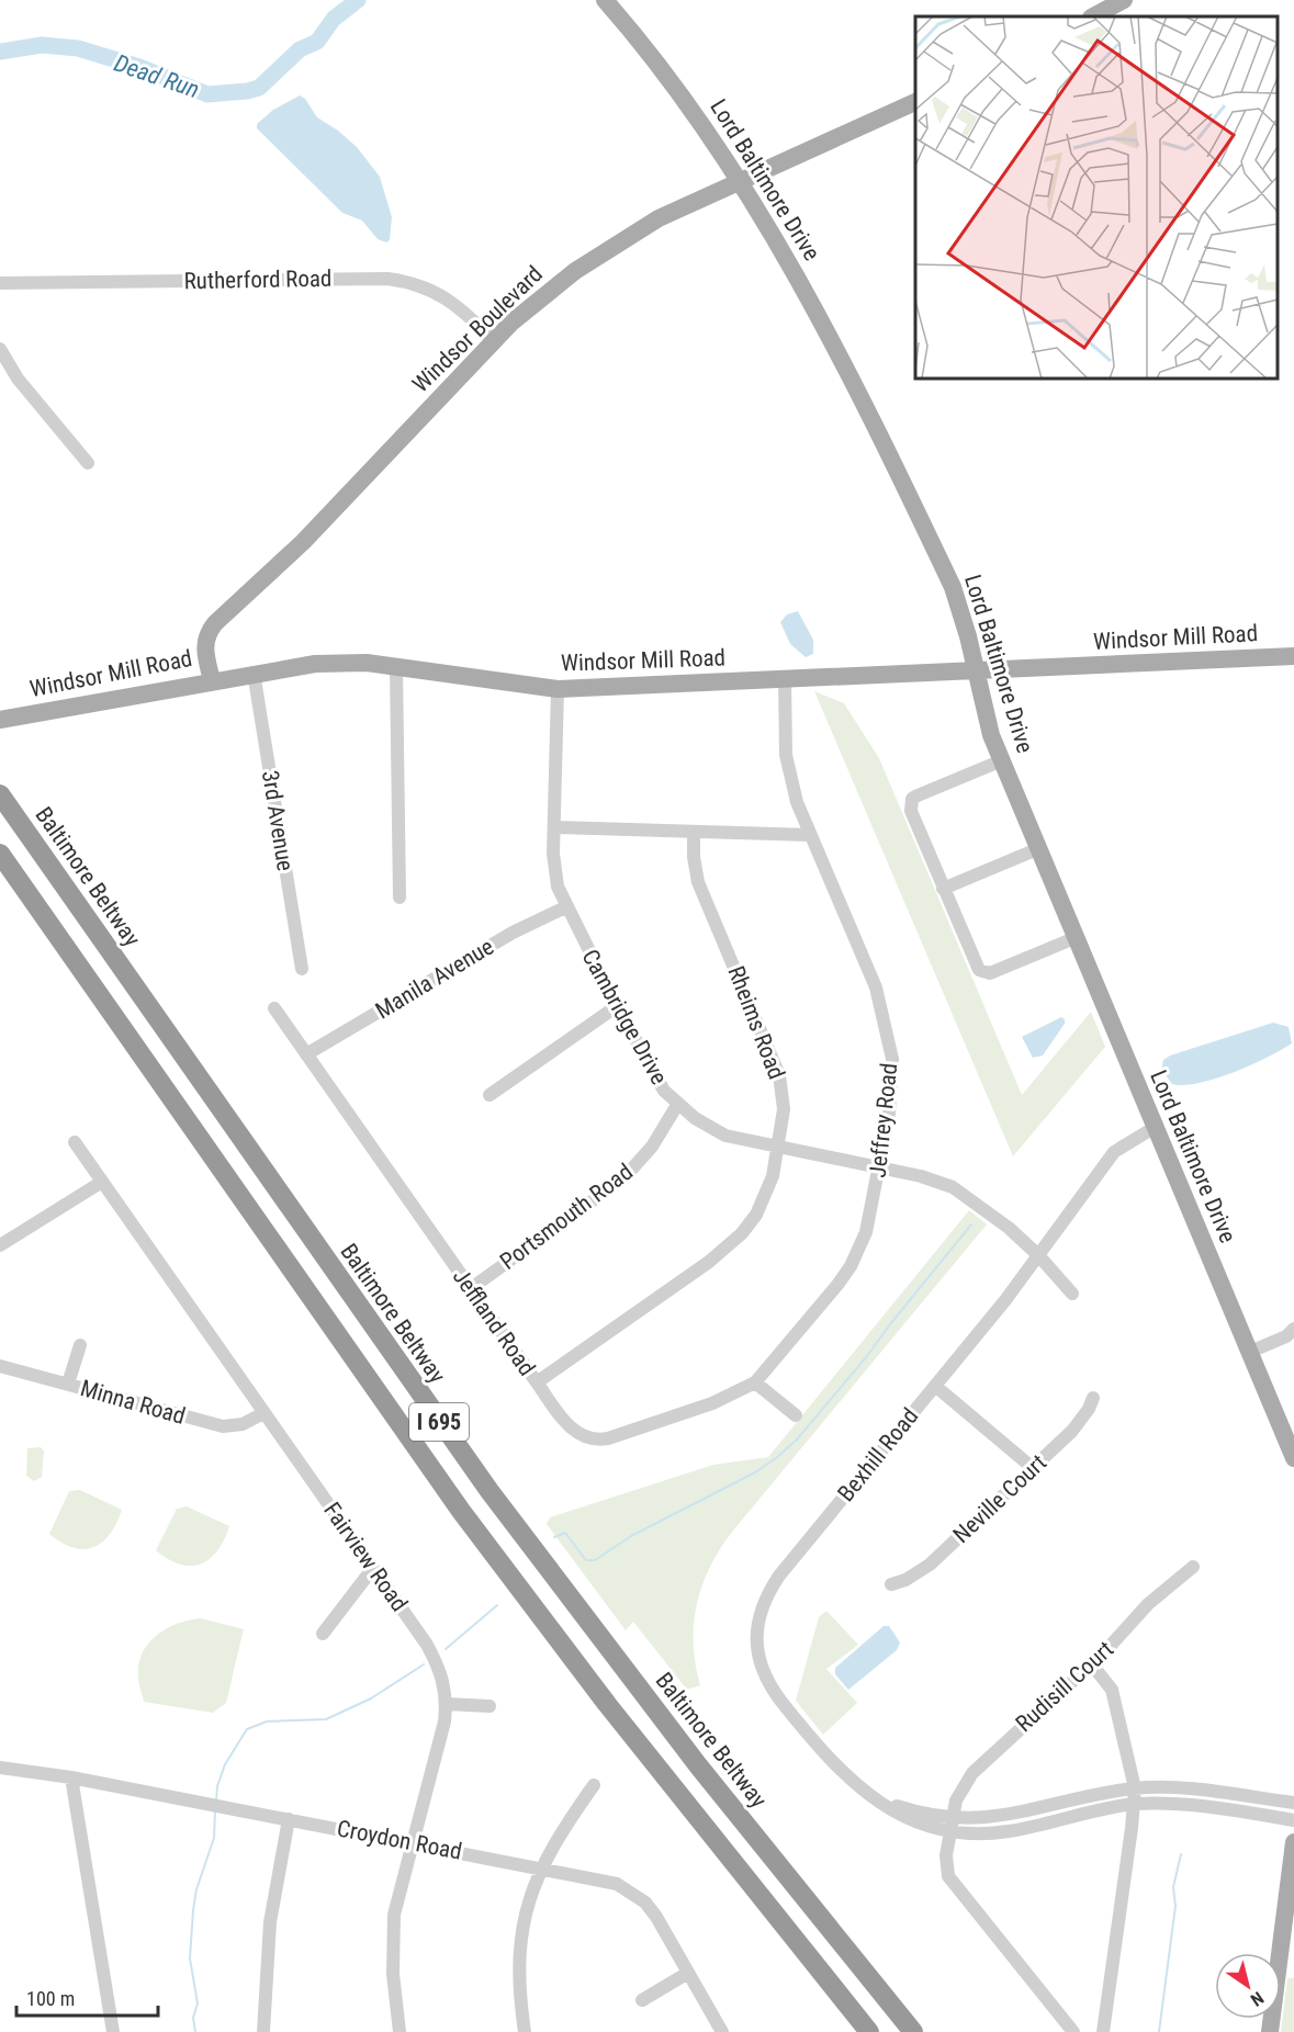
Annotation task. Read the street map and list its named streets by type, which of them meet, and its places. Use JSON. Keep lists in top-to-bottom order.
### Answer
{
  "streets": {
    "highway": ["Baltimore Beltway", "I 695"],
    "main road": ["Lord Baltimore Drive", "Windsor Boulevard", "Windsor Mill Road"],
    "street": [
      "Rutherford Road",
      "3rd Avenue",
      "Manila Avenue",
      "Cambridge Drive",
      "Rheims Road",
      "Jeffrey Road",
      "Portsmouth Road",
      "Jeffland Road",
      "Minna Road",
      "Bexhill Road",
      "Neville Court",
      "Fairview Road",
      "Rudisill Court",
      "Croydon Road"
    ]
  },
  "crossings": [
    ["Lord Baltimore Drive", "Windsor Boulevard"],
    ["Lord Baltimore Drive", "Windsor Mill Road"],
    ["Lord Baltimore Drive", "Bexhill Road"],
    ["Rutherford Road", "Windsor Boulevard"],
    ["Windsor Boulevard", "Windsor Mill Road"],
    ["Windsor Mill Road", "3rd Avenue"],
    ["Windsor Mill Road", "Cambridge Drive"],
    ["Windsor Mill Road", "Jeffrey Road"],
    ["Manila Avenue", "Cambridge Drive"],
    ["Manila Avenue", "Jeffland Road"],
    ["Cambridge Drive", "Rheims Road"],
    ["Cambridge Drive", "Jeffrey Road"],
    ["Cambridge Drive", "Portsmouth Road"],
    ["Cambridge Drive", "Bexhill Road"],
    ["Rheims Road", "Jeffland Road"],
    ["Jeffrey Road", "Jeffland Road"],
    ["Portsmouth Road", "Jeffland Road"],
    ["Minna Road", "Fairview Road"],
    ["Bexhill Road", "Rudisill Court"],
    ["Fairview Road", "Croydon Road"]
  ],
  "water": ["Dead Run"],
  "scale_bar": "100 m",
  "north": "bottom right"
}
